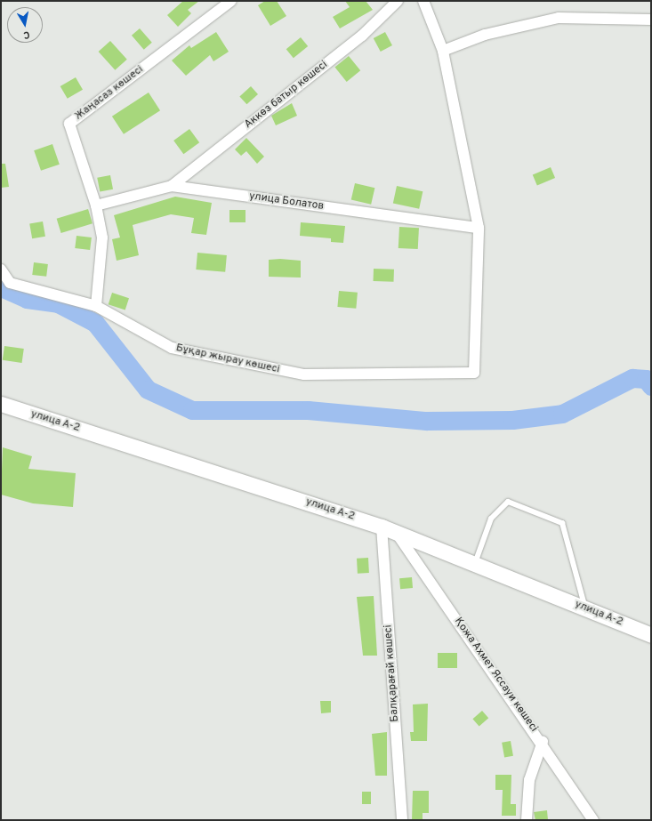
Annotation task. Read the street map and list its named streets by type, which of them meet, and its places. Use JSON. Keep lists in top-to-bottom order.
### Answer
{
  "streets": {
    "main road": ["улица А-2"],
    "street": [
      "Жаңасаз көшесі",
      "Аккөз батыр көшесі",
      "улица Болатов",
      "Бұқар жырау көшесі",
      "Балқарағай көшесі",
      "Қожа Ахмет Яссауи көшесі"
    ]
  },
  "crossings": [
    ["Жаңасаз көшесі", "улица Болатов"],
    ["Жаңасаз көшесі", "Бұқар жырау көшесі"],
    ["Аккөз батыр көшесі", "улица Болатов"],
    ["улица Болатов", "Бұқар жырау көшесі"],
    ["улица А-2", "Балқарағай көшесі"],
    ["улица А-2", "Қожа Ахмет Яссауи көшесі"]
  ],
  "north": "bottom"
}
